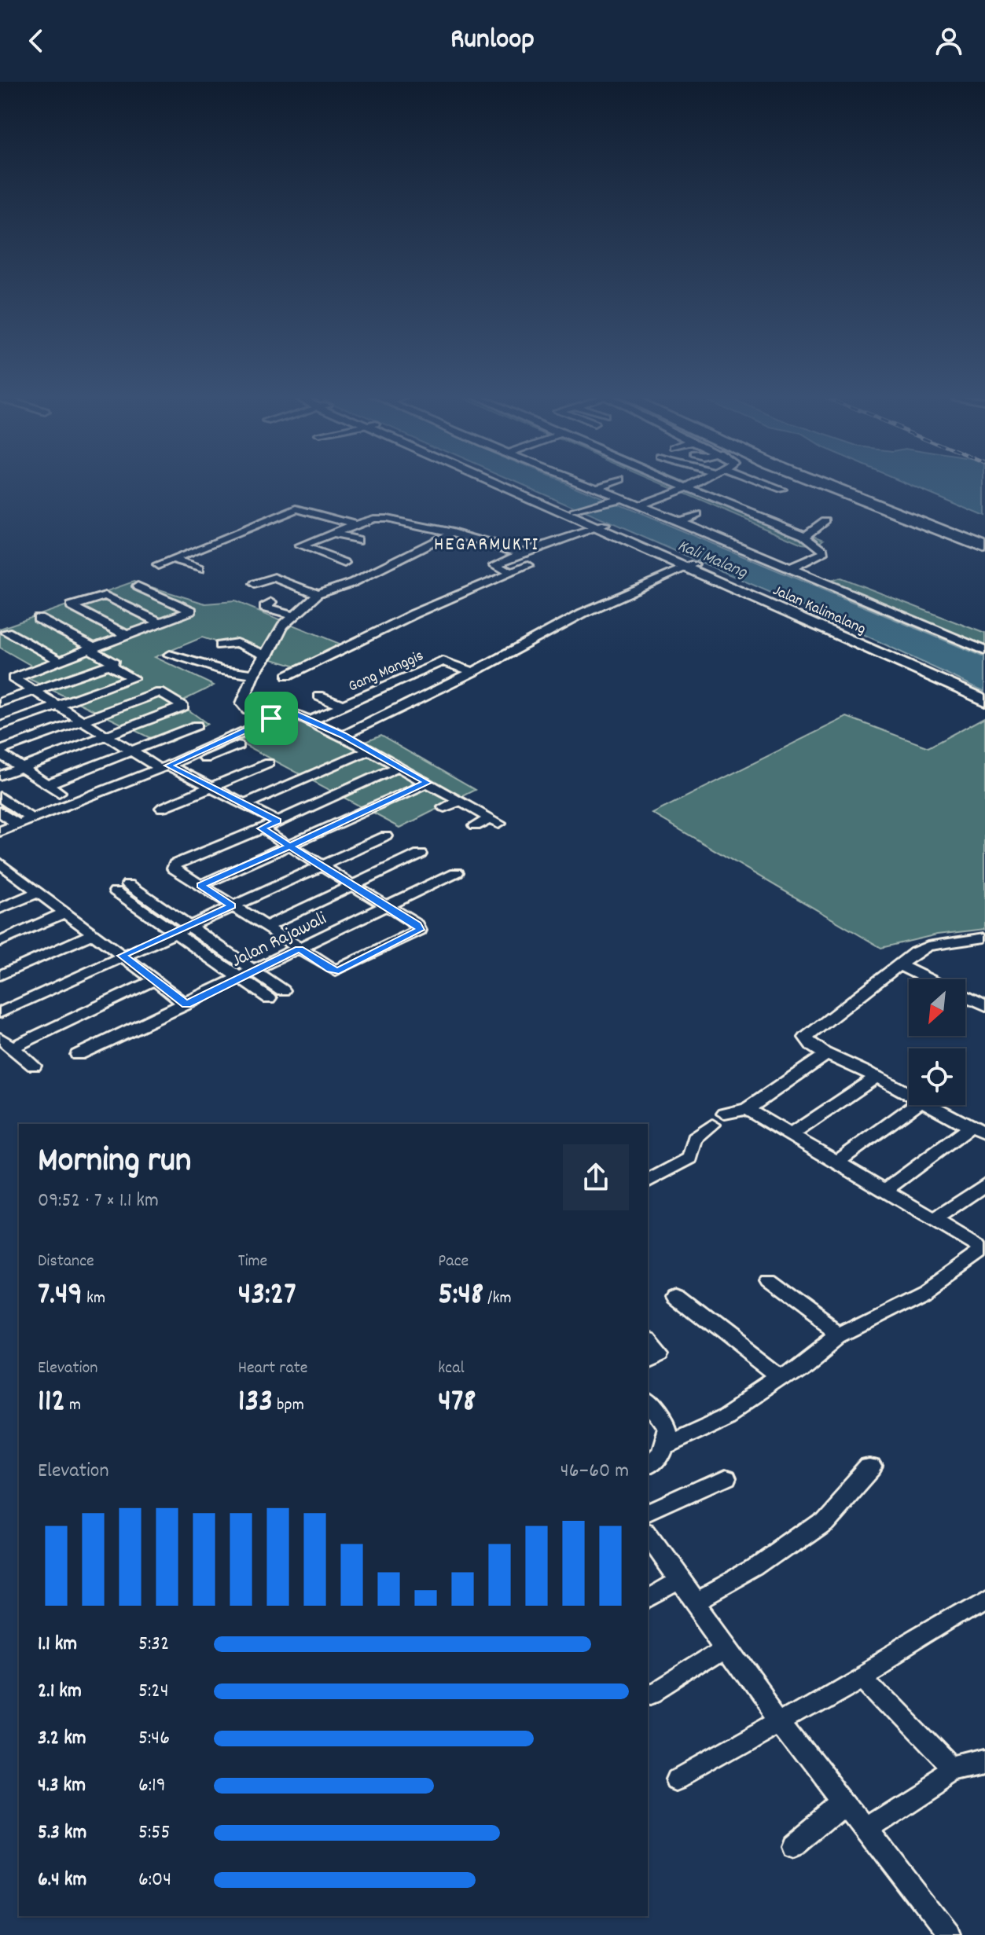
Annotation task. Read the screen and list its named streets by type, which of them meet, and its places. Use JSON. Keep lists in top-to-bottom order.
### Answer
{
  "streets": {
    "main road": ["Jalan Kalimalang"],
    "street": ["Gang Manggis", "Jalan Rajawali"]
  },
  "districts": ["HEGARMUKTI"],
  "water": ["Kali Malang"],
  "north": "bottom left",
  "page": {
    "header": "Runloop",
    "heading": ["Morning run", "09:52 · 7 × 1.1 km"],
    "stats": [
      ["Distance", "7.49 km"],
      ["Time", "43:27"],
      ["Pace", "5:48 /km"],
      ["Elevation", "112 m"],
      ["Heart rate", "133 bpm"],
      ["kcal", "478"]
    ],
    "chart": ["Elevation", "46–60 m"],
    "list": [
      {
        "name": "1.1 km",
        "note": "5:32"
      },
      {
        "name": "2.1 km",
        "note": "5:24"
      },
      {
        "name": "3.2 km",
        "note": "5:46"
      },
      {
        "name": "4.3 km",
        "note": "6:19"
      },
      {
        "name": "5.3 km",
        "note": "5:55"
      },
      {
        "name": "6.4 km",
        "note": "6:04"
      }
    ]
  }
}
